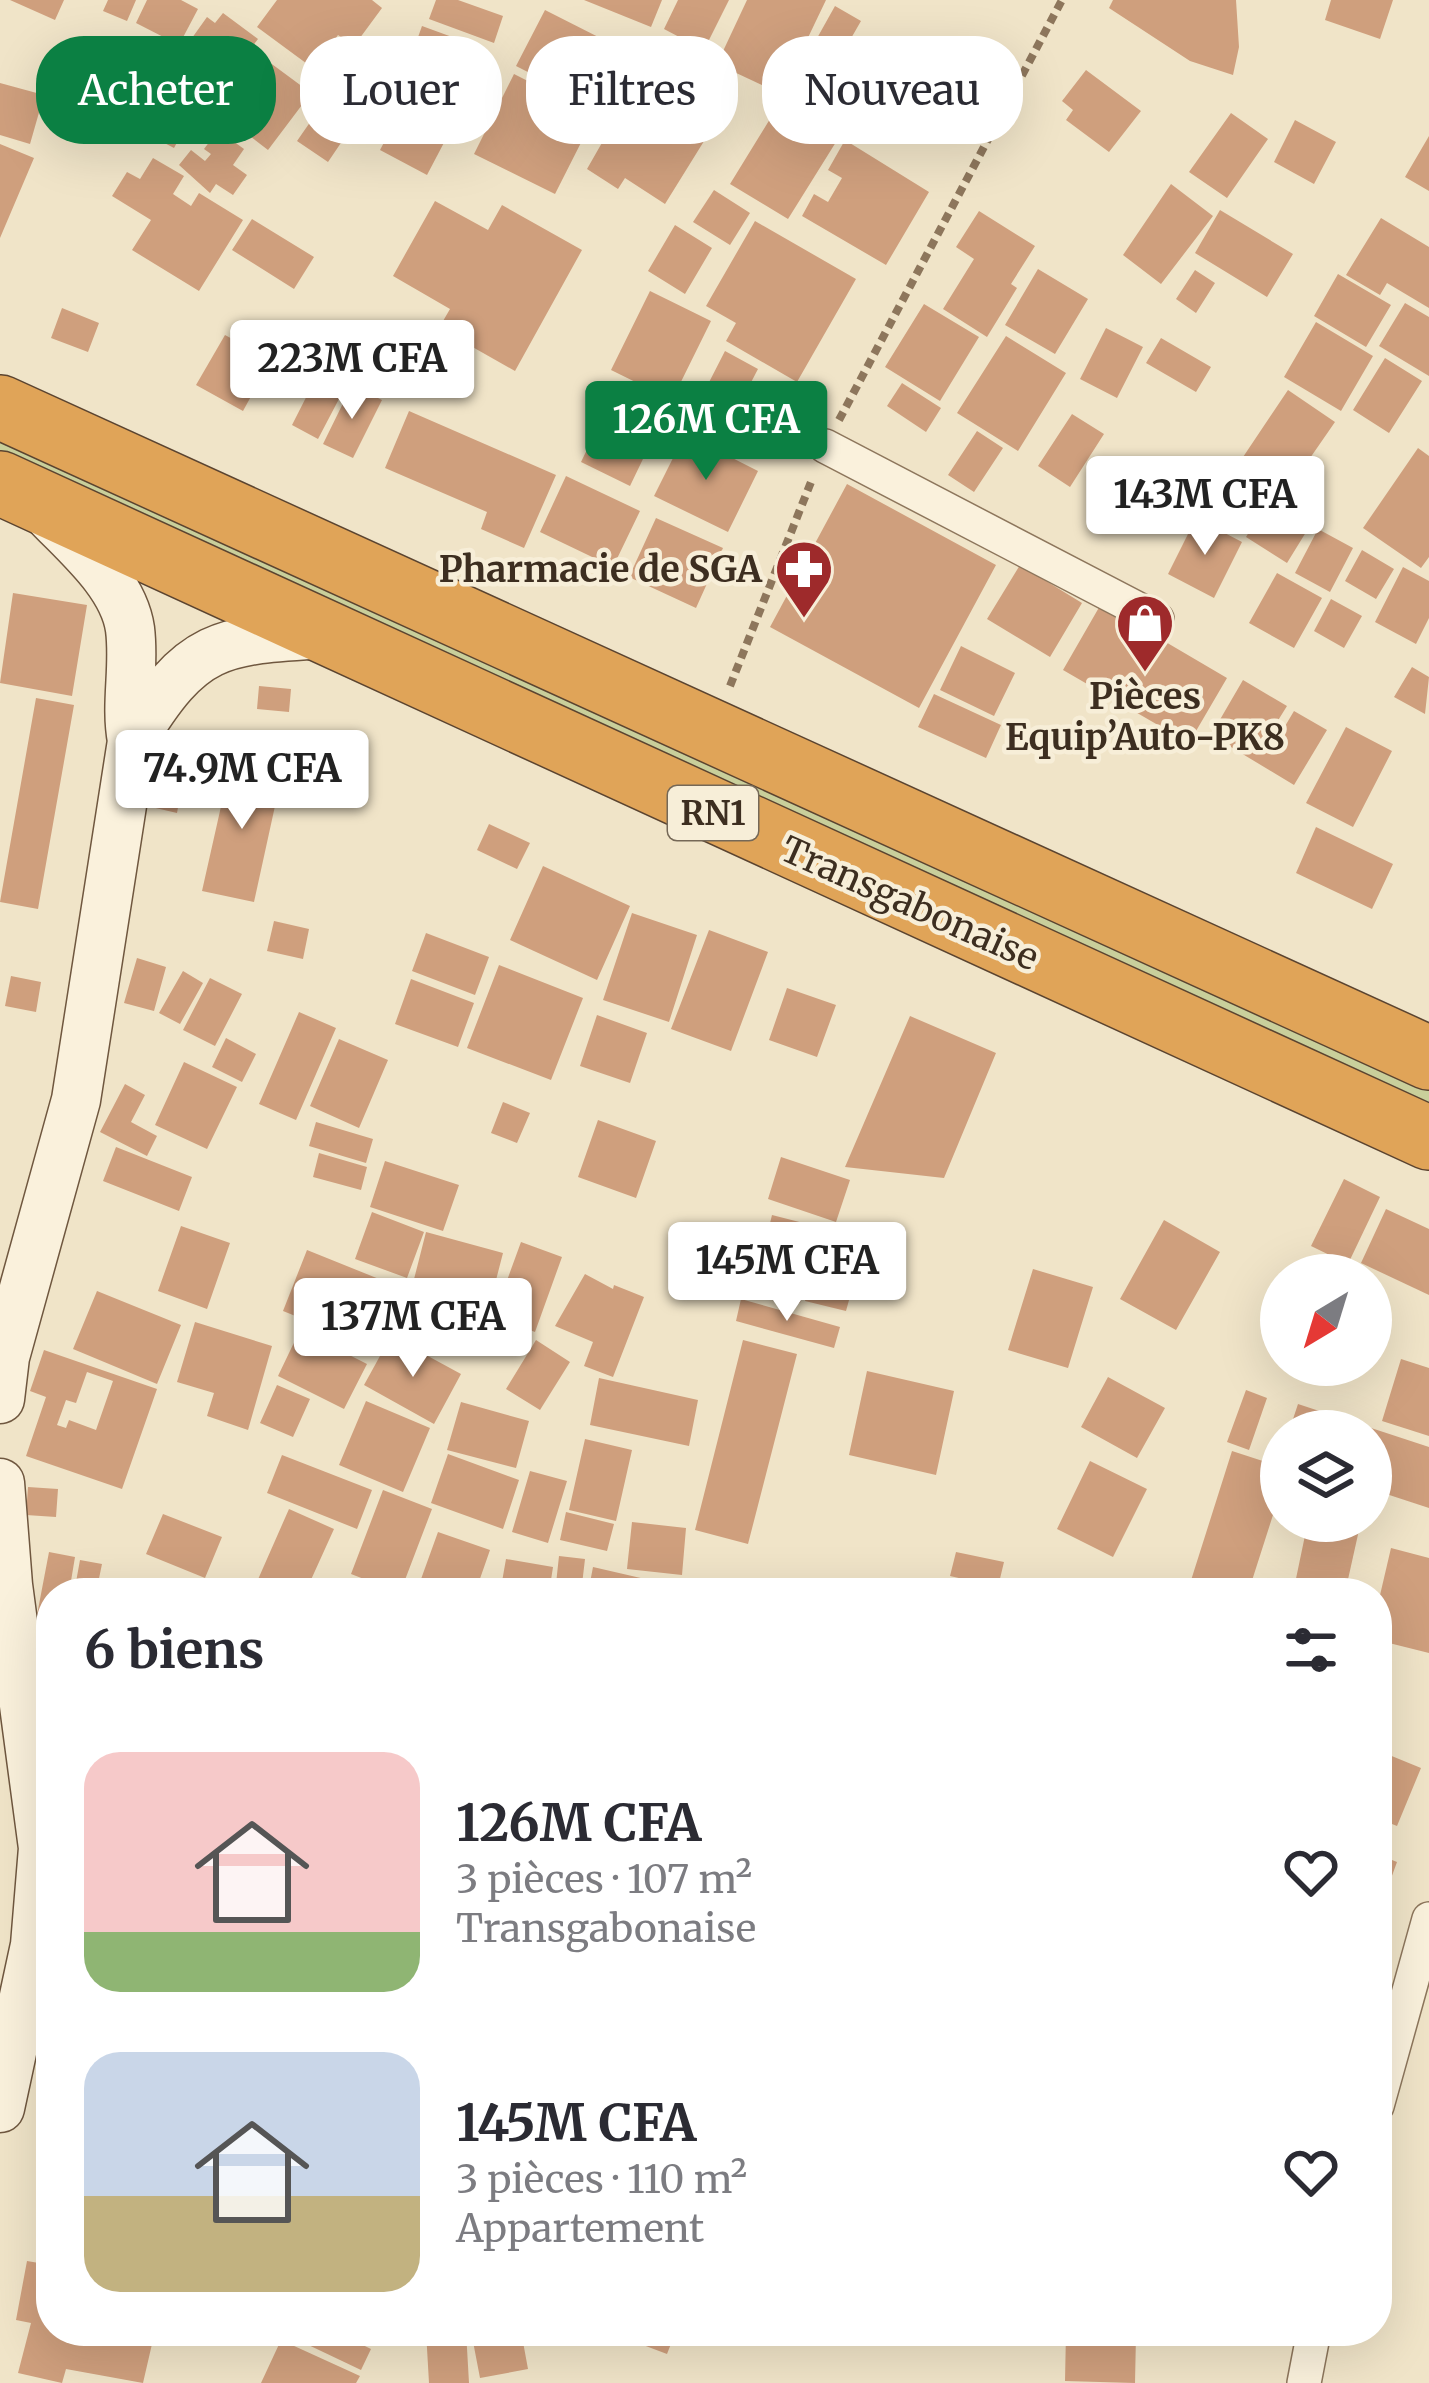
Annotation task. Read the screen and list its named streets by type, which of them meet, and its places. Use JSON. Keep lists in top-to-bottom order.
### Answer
{
  "streets": {
    "highway": ["RN1", "Transgabonaise"]
  },
  "places": {
    "pharmacy": ["Pharmacie de SGA"],
    "shop": ["Pièces Equip’Auto-PK8"]
  },
  "north": "bottom left",
  "page": {
    "chip": [
      "Acheter",
      "Louer",
      "Filtres",
      "Nouveau"
    ],
    "price": [
      "223M CFA",
      "126M CFA",
      "143M CFA",
      "74.9M CFA",
      "145M CFA",
      "137M CFA"
    ],
    "heading": "6 biens",
    "list": [
      {
        "name": "126M CFA",
        "note": "3 pièces · 107 m² · Transgabonaise"
      },
      {
        "name": "145M CFA",
        "note": "3 pièces · 110 m² · Appartement"
      }
    ]
  }
}
